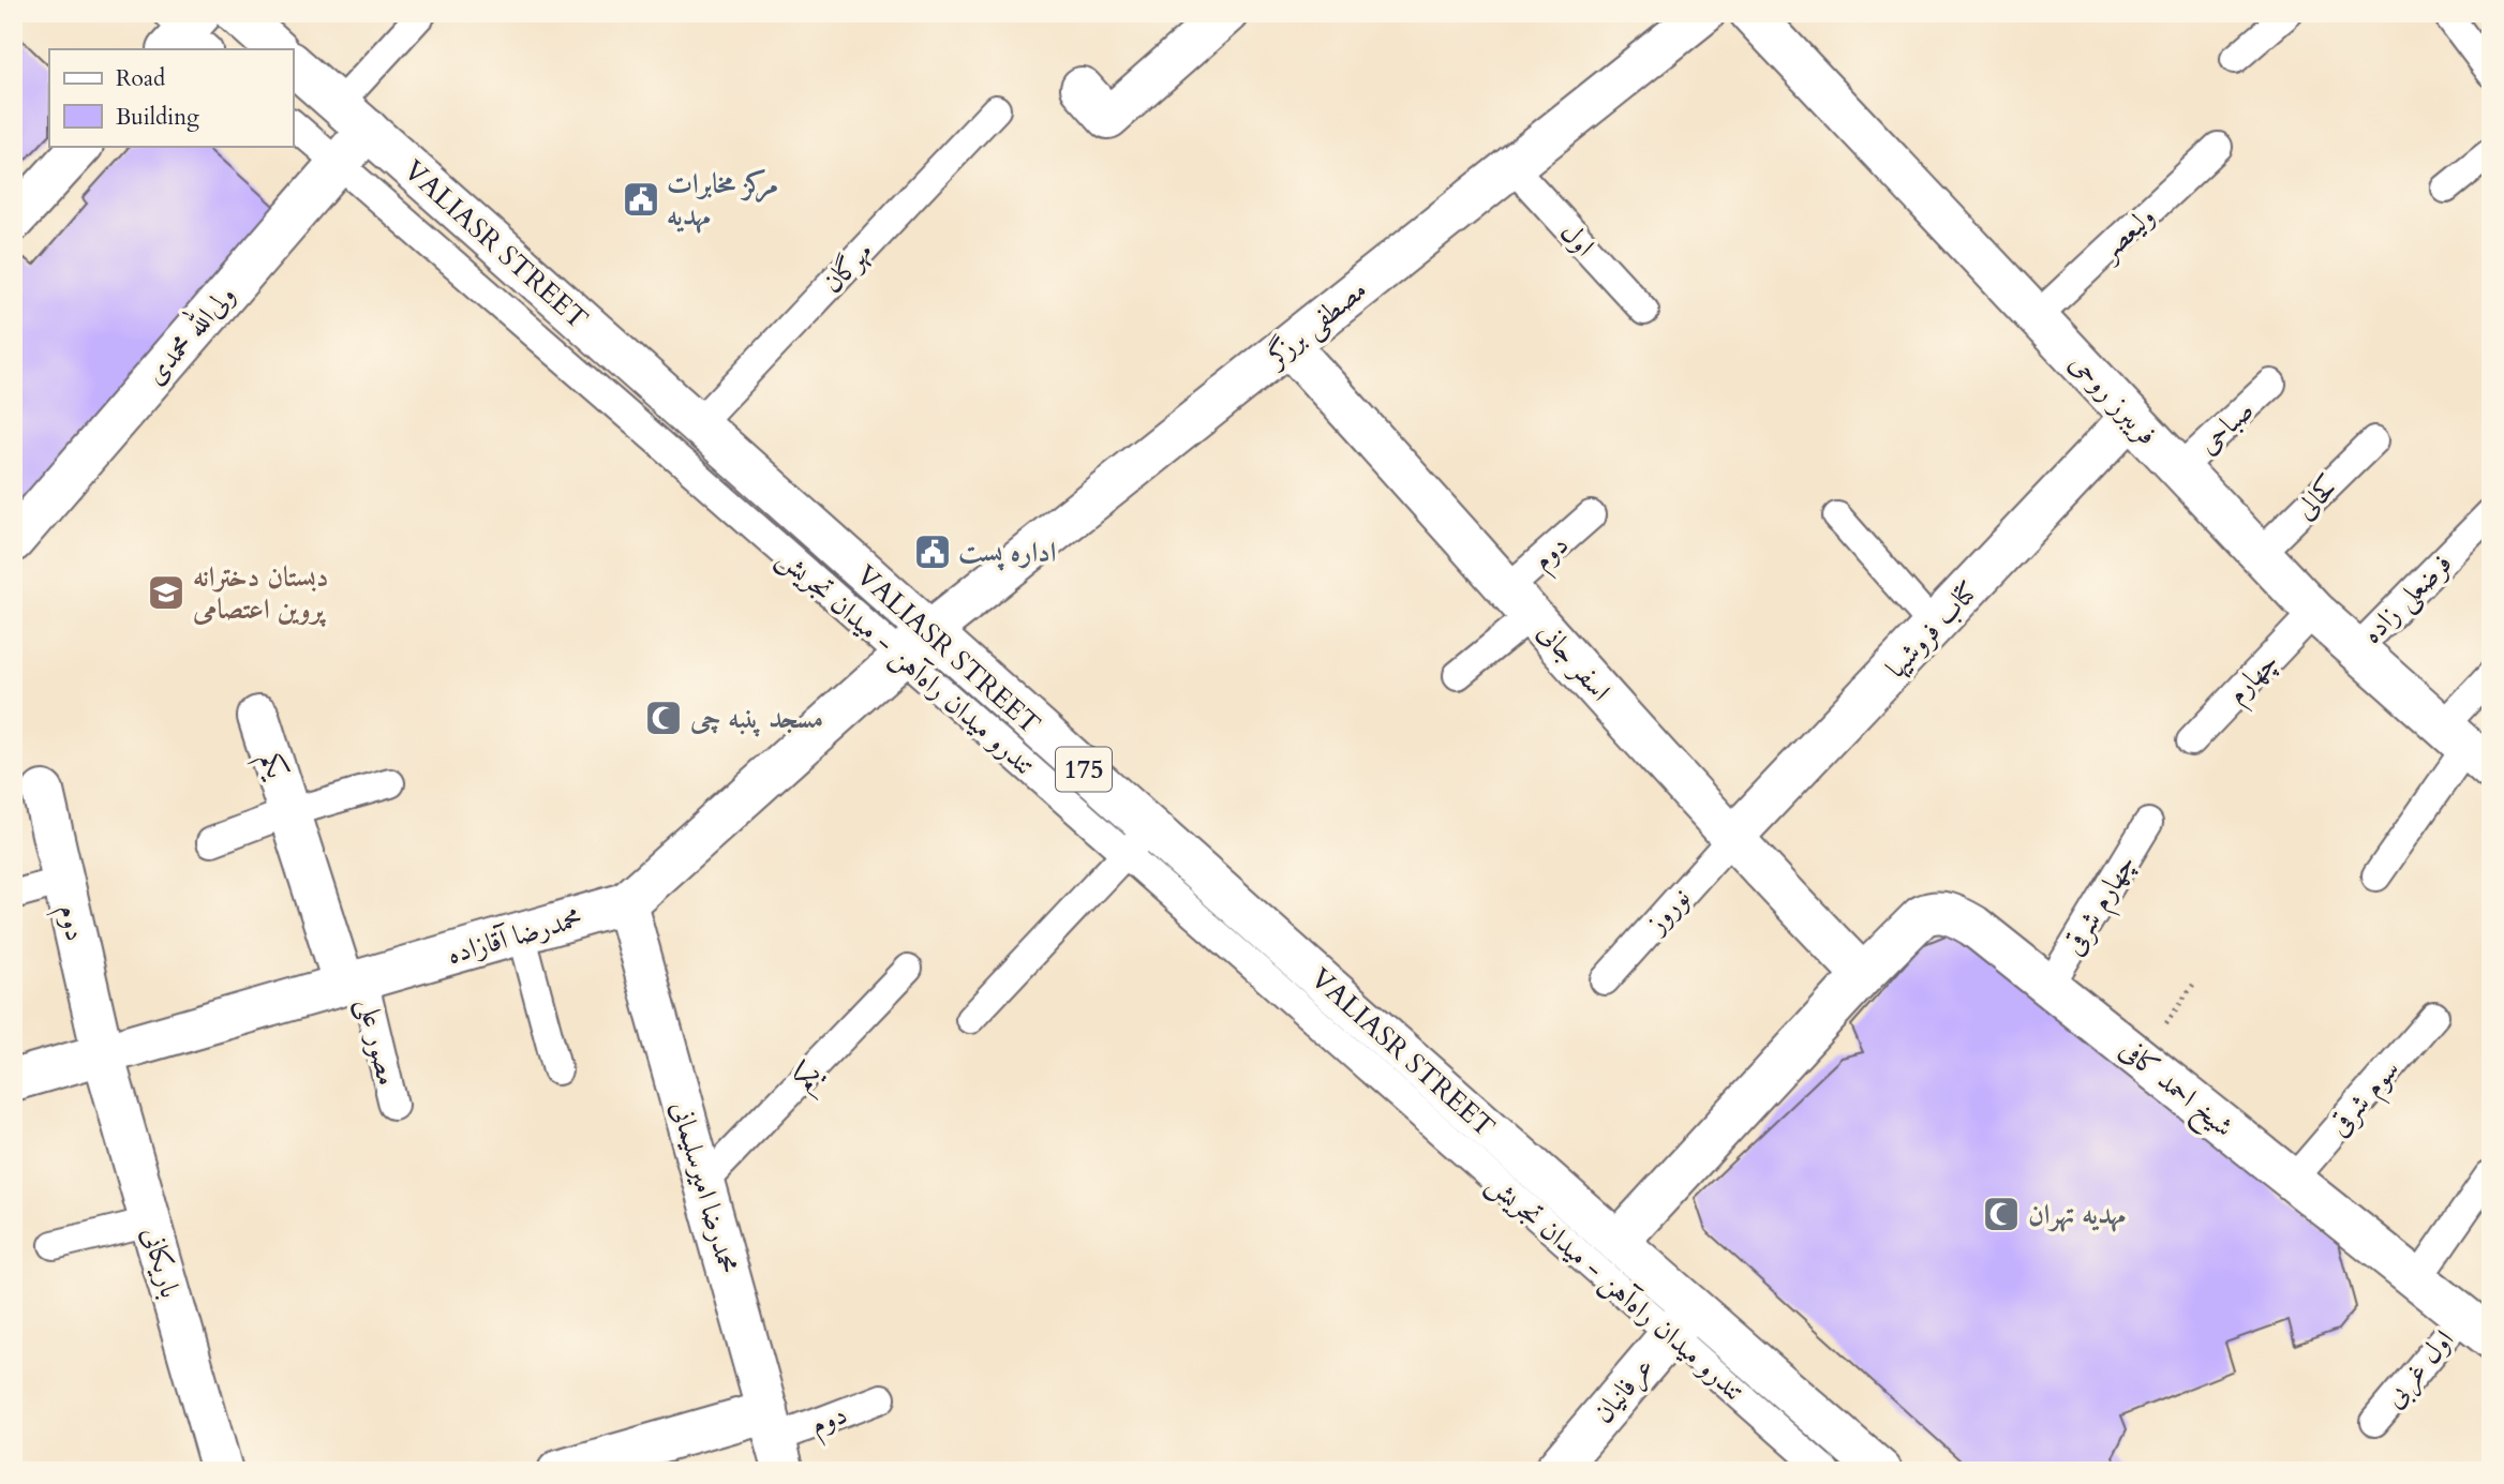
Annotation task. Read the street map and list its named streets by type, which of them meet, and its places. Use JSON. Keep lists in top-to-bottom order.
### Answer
{
  "streets": {
    "street": [
      "VALIASR STREET",
      "مصطفی برزگر",
      "ولی‌الله محمدی",
      "فریبرز روحی",
      "دوم",
      "کتاب فروشیها",
      "اسفر جانی",
      "یکم",
      "175",
      "محمدرضا آقازاده",
      "شیخ احمد کافی",
      "محمدرضا امیرسلیمانی",
      "باریکانی",
      "عرفانیان"
    ],
    "lane": [
      "ولیعصر",
      "اول",
      "مهرگان",
      "صباحی",
      "کحالی",
      "فرضعلی زاده",
      "تندرو میدان راه‌آهن - میدان تجریش",
      "چهارم",
      "چهارم شرقی",
      "نوروز",
      "مصور علی",
      "سوم شرقی",
      "اول غربی"
    ]
  },
  "crossings": [
    ["ولیعصر", "فریبرز روحی"],
    ["اول", "مصطفی برزگر"],
    ["VALIASR STREET", "مهرگان"],
    ["VALIASR STREET", "مصطفی برزگر"],
    ["VALIASR STREET", "ولی‌الله محمدی"],
    ["VALIASR STREET", "تندرو میدان راه‌آهن - میدان تجریش"],
    ["VALIASR STREET", "محمدرضا آقازاده"],
    ["VALIASR STREET", "عرفانیان"],
    ["مصطفی برزگر", "تندرو میدان راه‌آهن - میدان تجریش"],
    ["مصطفی برزگر", "اسفر جانی"],
    ["مصطفی برزگر", "محمدرضا آقازاده"],
    ["ولی‌الله محمدی", "تندرو میدان راه‌آهن - میدان تجریش"],
    ["فریبرز روحی", "صباحی"],
    ["فریبرز روحی", "کحالی"],
    ["فریبرز روحی", "فرضعلی زاده"],
    ["فریبرز روحی", "کتاب فروشیها"],
    ["فریبرز روحی", "چهارم"],
    ["دوم", "اسفر جانی"],
    ["دوم", "محمدرضا آقازاده"],
    ["دوم", "محمدرضا امیرسلیمانی"],
    ["دوم", "باریکانی"],
    ["کتاب فروشیها", "اسفر جانی"],
    ["کتاب فروشیها", "نوروز"],
    ["تندرو میدان راه‌آهن - میدان تجریش", "محمدرضا آقازاده"],
    ["تندرو میدان راه‌آهن - میدان تجریش", "عرفانیان"],
    ["اسفر جانی", "نوروز"],
    ["اسفر جانی", "شیخ احمد کافی"],
    ["یکم", "محمدرضا آقازاده"],
    ["یکم", "مصور علی"],
    ["یکم", "محمدرضا امیرسلیمانی"],
    ["چهارم شرقی", "شیخ احمد کافی"],
    ["محمدرضا آقازاده", "مصور علی"],
    ["محمدرضا آقازاده", "محمدرضا امیرسلیمانی"],
    ["محمدرضا آقازاده", "باریکانی"],
    ["شیخ احمد کافی", "سوم شرقی"],
    ["شیخ احمد کافی", "اول غربی"]
  ],
  "places": {
    "public building": ["مرکز مخابرات مهدیه", "اداره پست"],
    "school or university": ["دبستان دخترانه پروین اعتصامی"],
    "mosque": ["مسجد پنبه چی", "مهدیه تهران"]
  },
  "legend": ["Road", "Building"]
}
